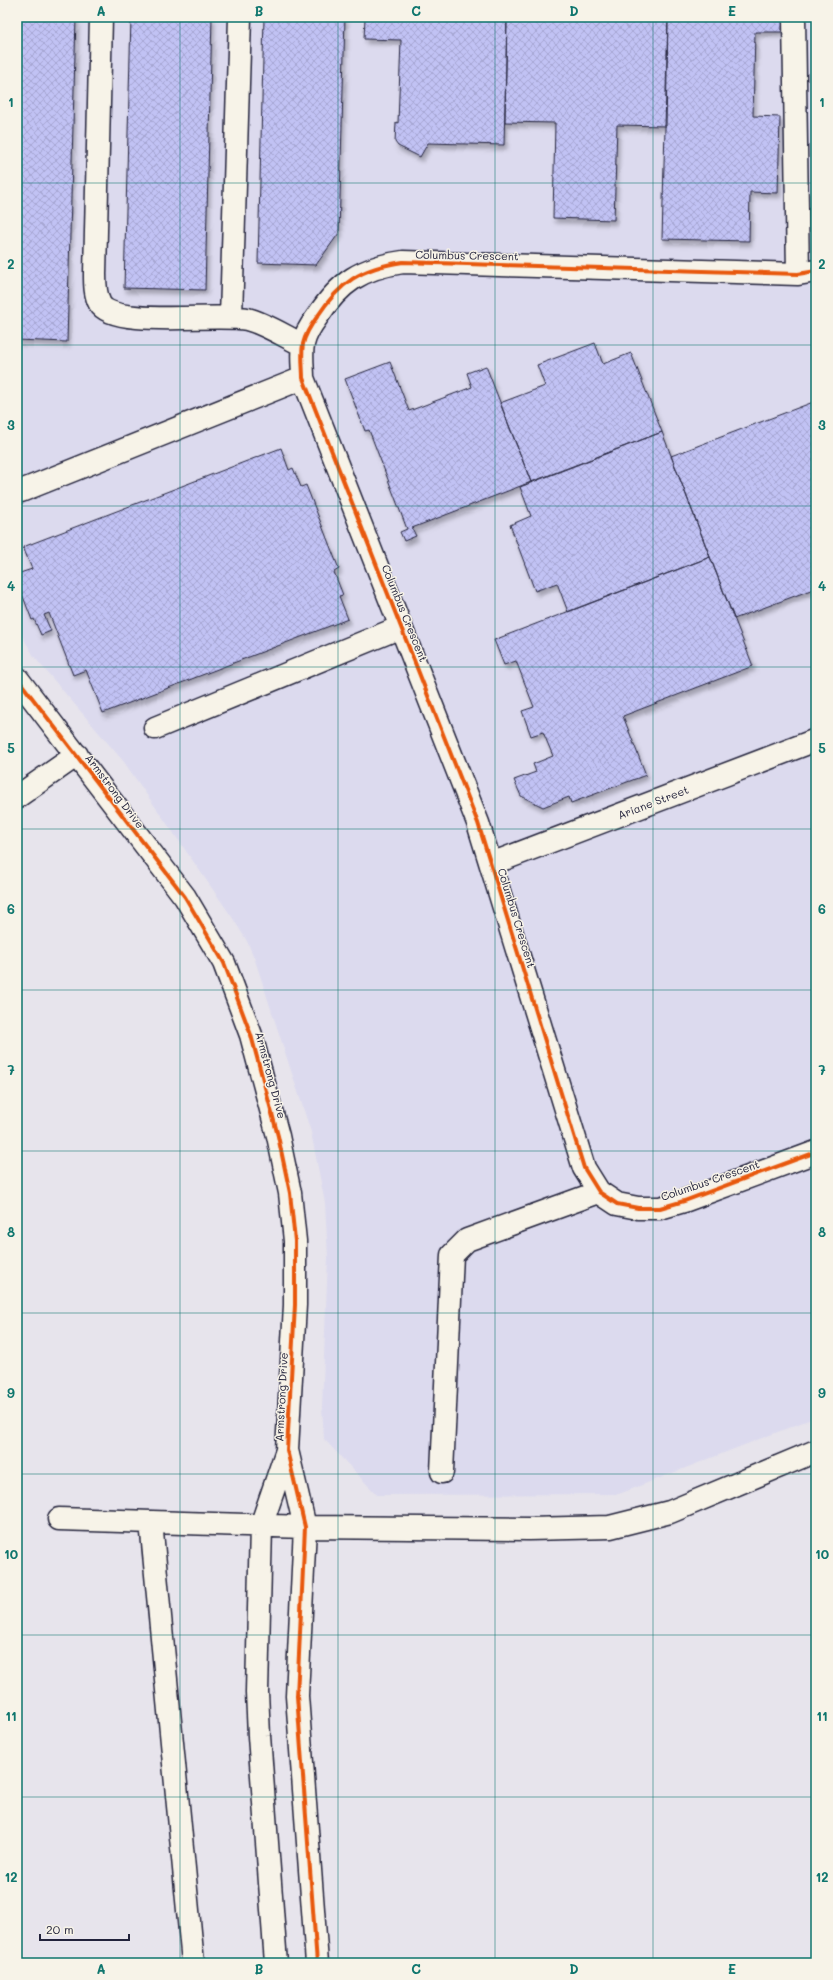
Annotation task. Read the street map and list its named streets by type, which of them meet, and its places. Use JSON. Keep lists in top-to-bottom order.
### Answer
{
  "streets": {
    "street": ["Columbus Crescent", "Armstrong Drive", "Ariane Street"]
  },
  "crossings": [
    ["Columbus Crescent", "Ariane Street"]
  ],
  "scale_bar": "20 m",
  "grid": {
    "columns": [
      "A",
      "B",
      "C",
      "D",
      "E"
    ],
    "rows": [
      "1",
      "2",
      "3",
      "4",
      "5",
      "6",
      "7",
      "8",
      "9",
      "10",
      "11",
      "12"
    ]
  }
}
